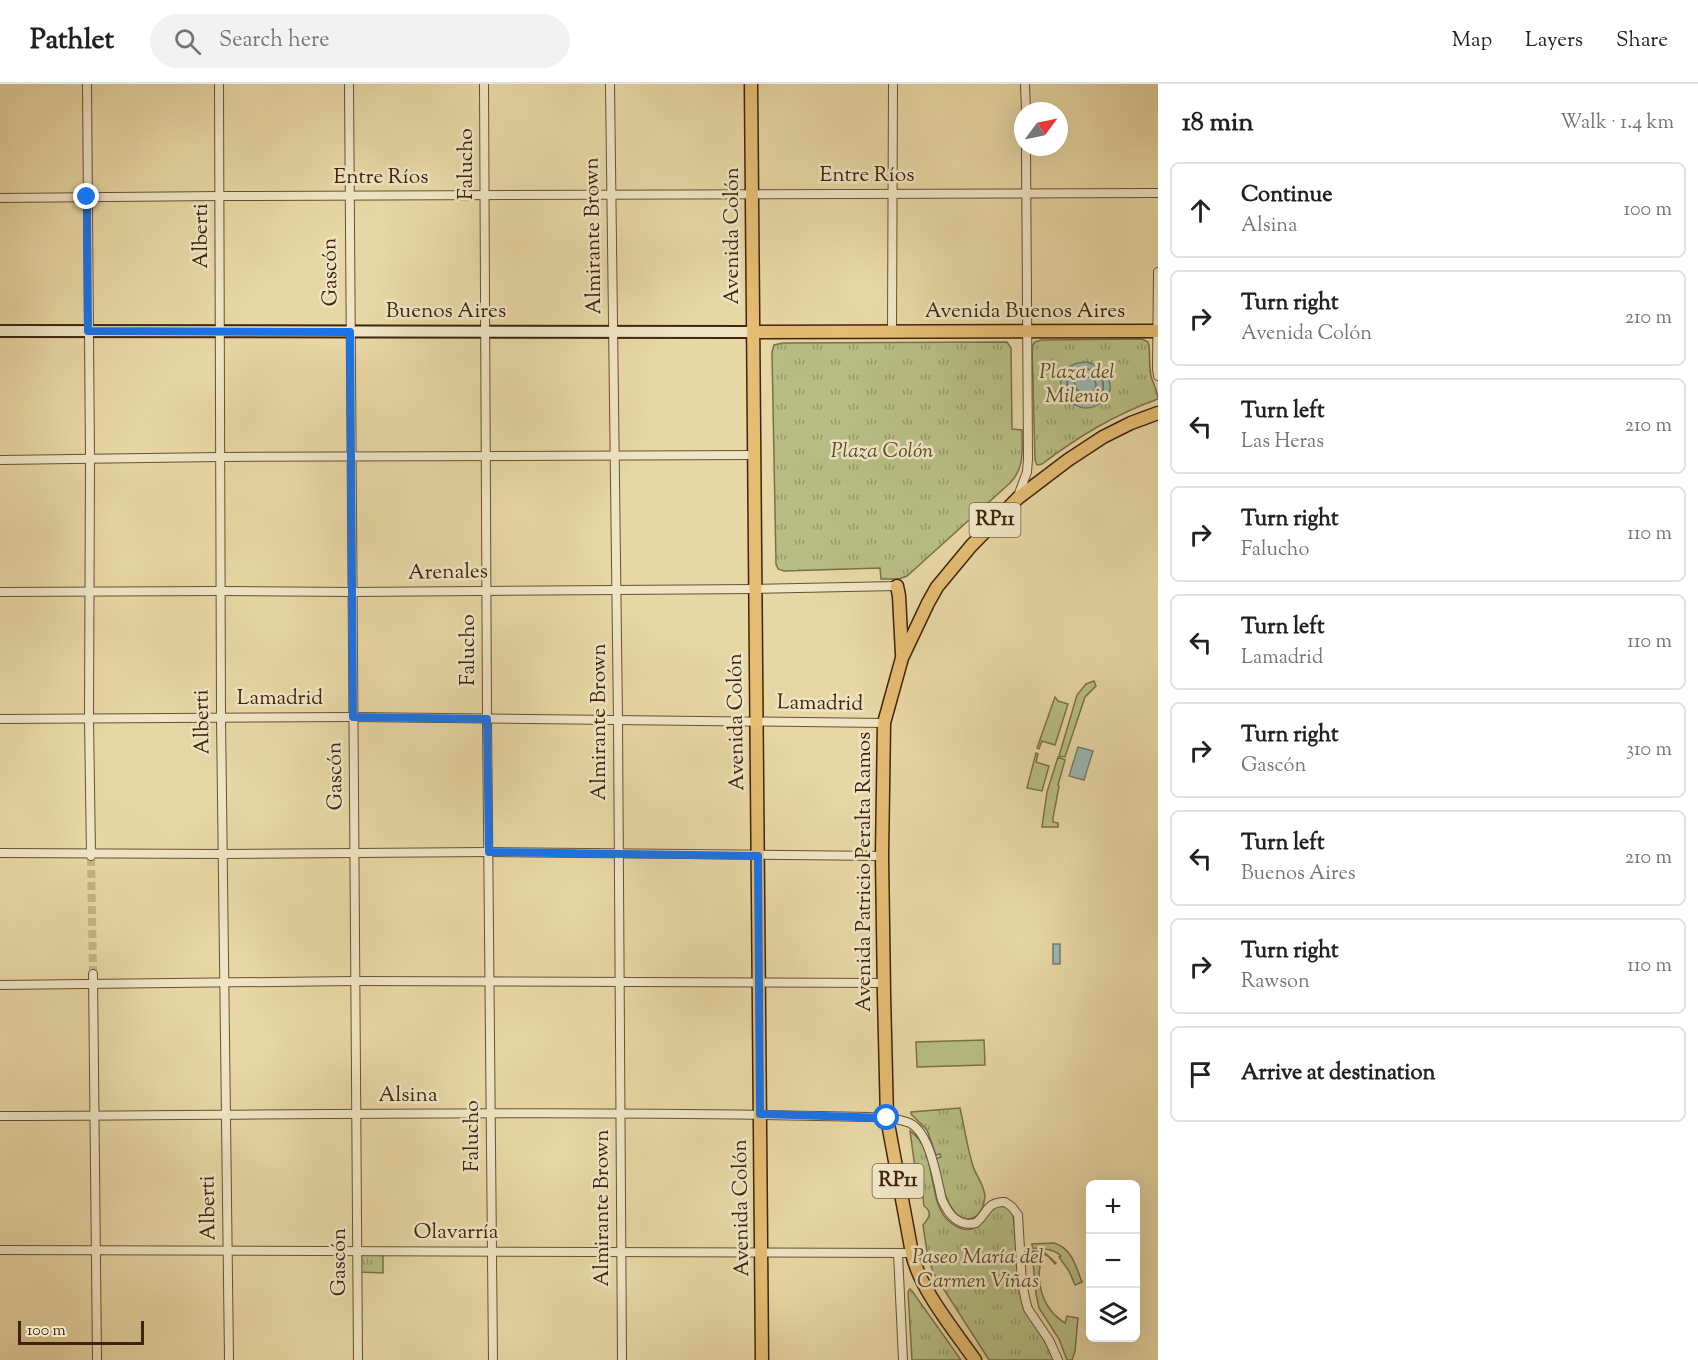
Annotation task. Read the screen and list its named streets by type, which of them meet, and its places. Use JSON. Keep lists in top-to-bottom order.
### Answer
{
  "streets": {
    "main road": [
      "Avenida Colón",
      "Buenos Aires",
      "Avenida Buenos Aires",
      "RP11",
      "Avenida Patricio Peralta Ramos"
    ],
    "street": [
      "Falucho",
      "Entre Ríos",
      "Alberti",
      "Almirante Brown",
      "Gascón",
      "Arenales",
      "Lamadrid",
      "Alsina",
      "Olavarría"
    ]
  },
  "crossings": [
    ["Falucho", "Entre Ríos"],
    ["Falucho", "Buenos Aires"],
    ["Falucho", "Arenales"],
    ["Falucho", "Lamadrid"],
    ["Falucho", "Alsina"],
    ["Falucho", "Olavarría"],
    ["Entre Ríos", "Alberti"],
    ["Entre Ríos", "Almirante Brown"],
    ["Entre Ríos", "Avenida Colón"],
    ["Entre Ríos", "Gascón"],
    ["Alberti", "Buenos Aires"],
    ["Alberti", "Arenales"],
    ["Alberti", "Lamadrid"],
    ["Alberti", "Alsina"],
    ["Alberti", "Olavarría"],
    ["Almirante Brown", "Buenos Aires"],
    ["Almirante Brown", "Arenales"],
    ["Almirante Brown", "Lamadrid"],
    ["Almirante Brown", "Alsina"],
    ["Almirante Brown", "Olavarría"],
    ["Avenida Colón", "Buenos Aires"],
    ["Avenida Colón", "Arenales"],
    ["Avenida Colón", "Lamadrid"],
    ["Avenida Colón", "Alsina"],
    ["Avenida Colón", "Olavarría"],
    ["Gascón", "Buenos Aires"],
    ["Gascón", "Arenales"],
    ["Gascón", "Lamadrid"],
    ["Gascón", "Alsina"],
    ["Gascón", "Olavarría"],
    ["Buenos Aires", "Avenida Buenos Aires"],
    ["RP11", "Arenales"],
    ["RP11", "Avenida Patricio Peralta Ramos"],
    ["Lamadrid", "Avenida Patricio Peralta Ramos"],
    ["Avenida Patricio Peralta Ramos", "Alsina"],
    ["Avenida Patricio Peralta Ramos", "Olavarría"]
  ],
  "parks": ["Plaza del Milenio", "Plaza Colón", "Paseo María del Carmen Viñas"],
  "scale_bar": "100 m",
  "north": "top right",
  "page": {
    "header": "Pathlet",
    "search": "Search here",
    "nav": ["Map", "Layers", "Share"],
    "heading": ["18 min", "Walk · 1.4 km"],
    "list": [
      ["Continue", "Alsina", "100 m"],
      ["Turn right", "Avenida Colón", "210 m"],
      ["Turn left", "Las Heras", "210 m"],
      ["Turn right", "Falucho", "110 m"],
      ["Turn left", "Lamadrid", "110 m"],
      ["Turn right", "Gascón", "310 m"],
      ["Turn left", "Buenos Aires", "210 m"],
      ["Turn right", "Rawson", "110 m"],
      "Arrive at destination"
    ],
    "map_buttons": ["+", "−"],
    "scale": "100 m"
  }
}
